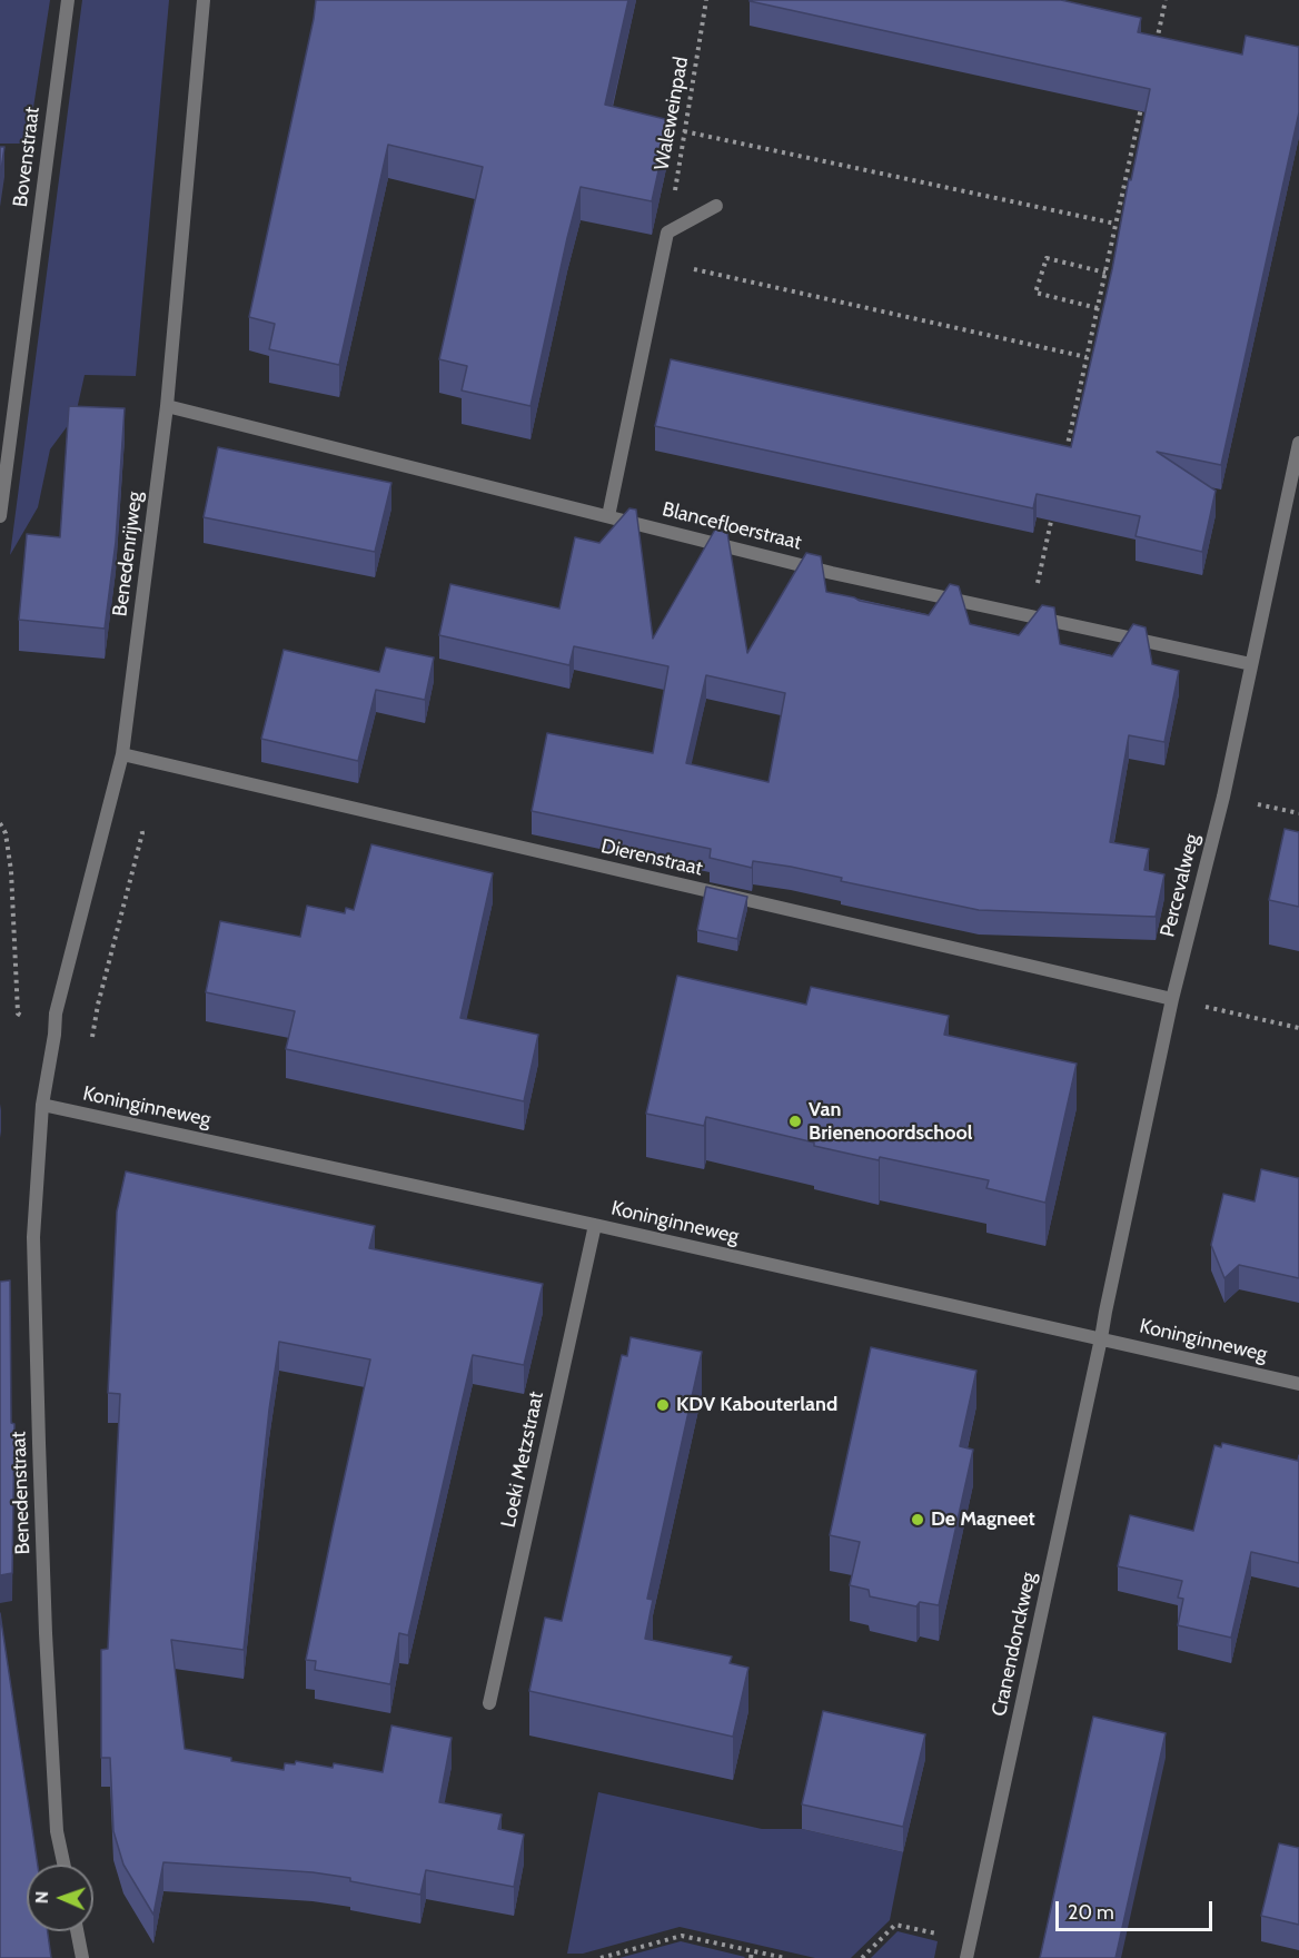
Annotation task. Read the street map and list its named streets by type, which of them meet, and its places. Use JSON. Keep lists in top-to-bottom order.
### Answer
{
  "streets": {
    "street": [
      "Bovenstraat",
      "Blancefloerstraat",
      "Benedenrijweg",
      "Dierenstraat",
      "Percevalweg",
      "Koninginneweg",
      "Loeki Metzstraat",
      "Benedenstraat",
      "Cranendonckweg"
    ],
    "path": ["Waleweinpad"]
  },
  "crossings": [
    ["Blancefloerstraat", "Benedenrijweg"],
    ["Blancefloerstraat", "Percevalweg"],
    ["Benedenrijweg", "Dierenstraat"],
    ["Benedenrijweg", "Koninginneweg"],
    ["Benedenrijweg", "Benedenstraat"],
    ["Dierenstraat", "Percevalweg"],
    ["Percevalweg", "Koninginneweg"],
    ["Percevalweg", "Cranendonckweg"],
    ["Koninginneweg", "Loeki Metzstraat"],
    ["Koninginneweg", "Benedenstraat"],
    ["Koninginneweg", "Cranendonckweg"]
  ],
  "places": ["Van Brienenoordschool", "KDV Kabouterland", "De Magneet"],
  "scale_bar": "20 m",
  "north": "left"
}
